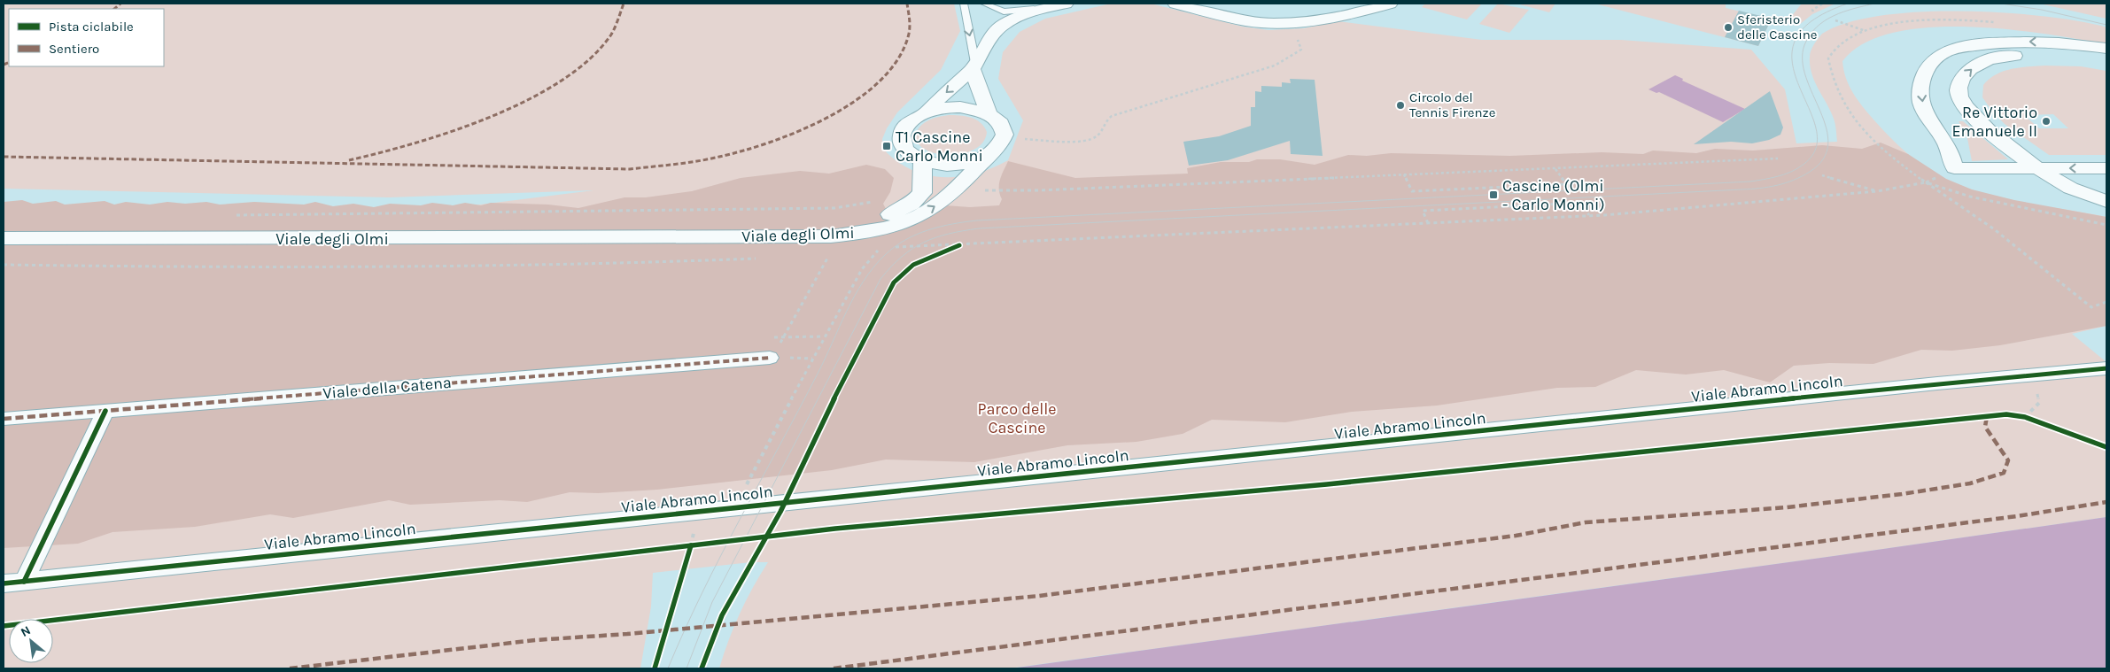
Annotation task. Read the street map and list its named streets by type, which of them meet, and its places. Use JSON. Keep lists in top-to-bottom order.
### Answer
{
  "streets": {
    "street": ["Viale degli Olmi", "Viale della Catena", "Viale Abramo Lincoln"]
  },
  "parks": ["Parco delle Cascine"],
  "places": {
    "other": ["Sferisterio delle Cascine", "Circolo del Tennis Firenze", "Re Vittorio Emanuele II"],
    "transit": ["T1 Cascine Carlo Monni", "Cascine (Olmi - Carlo Monni)"]
  },
  "legend": ["Pista ciclabile", "Sentiero"],
  "north": "top left"
}
